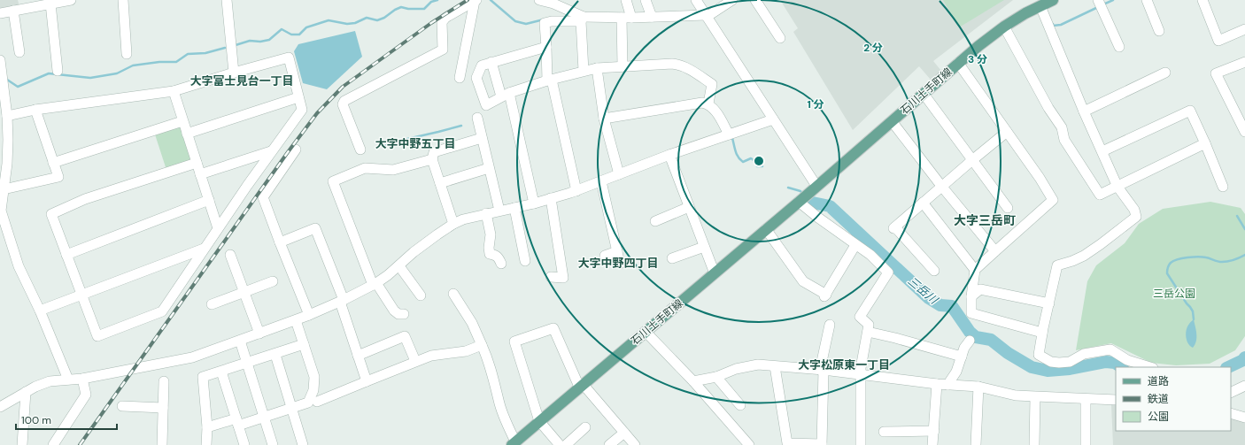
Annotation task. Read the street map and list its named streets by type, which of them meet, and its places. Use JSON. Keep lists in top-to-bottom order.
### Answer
{
  "streets": {
    "main road": ["石川土手町線"]
  },
  "districts": [
    "大字富士見台一丁目",
    "大字中野五丁目",
    "大字三岳町",
    "大字中野四丁目",
    "大字松原東一丁目"
  ],
  "water": ["三岳川"],
  "parks": ["三岳公園"],
  "legend": ["道路", "鉄道", "公園"],
  "scale_bar": "100 m",
  "rings": ["2 分", "3 分", "1 分"]
}
